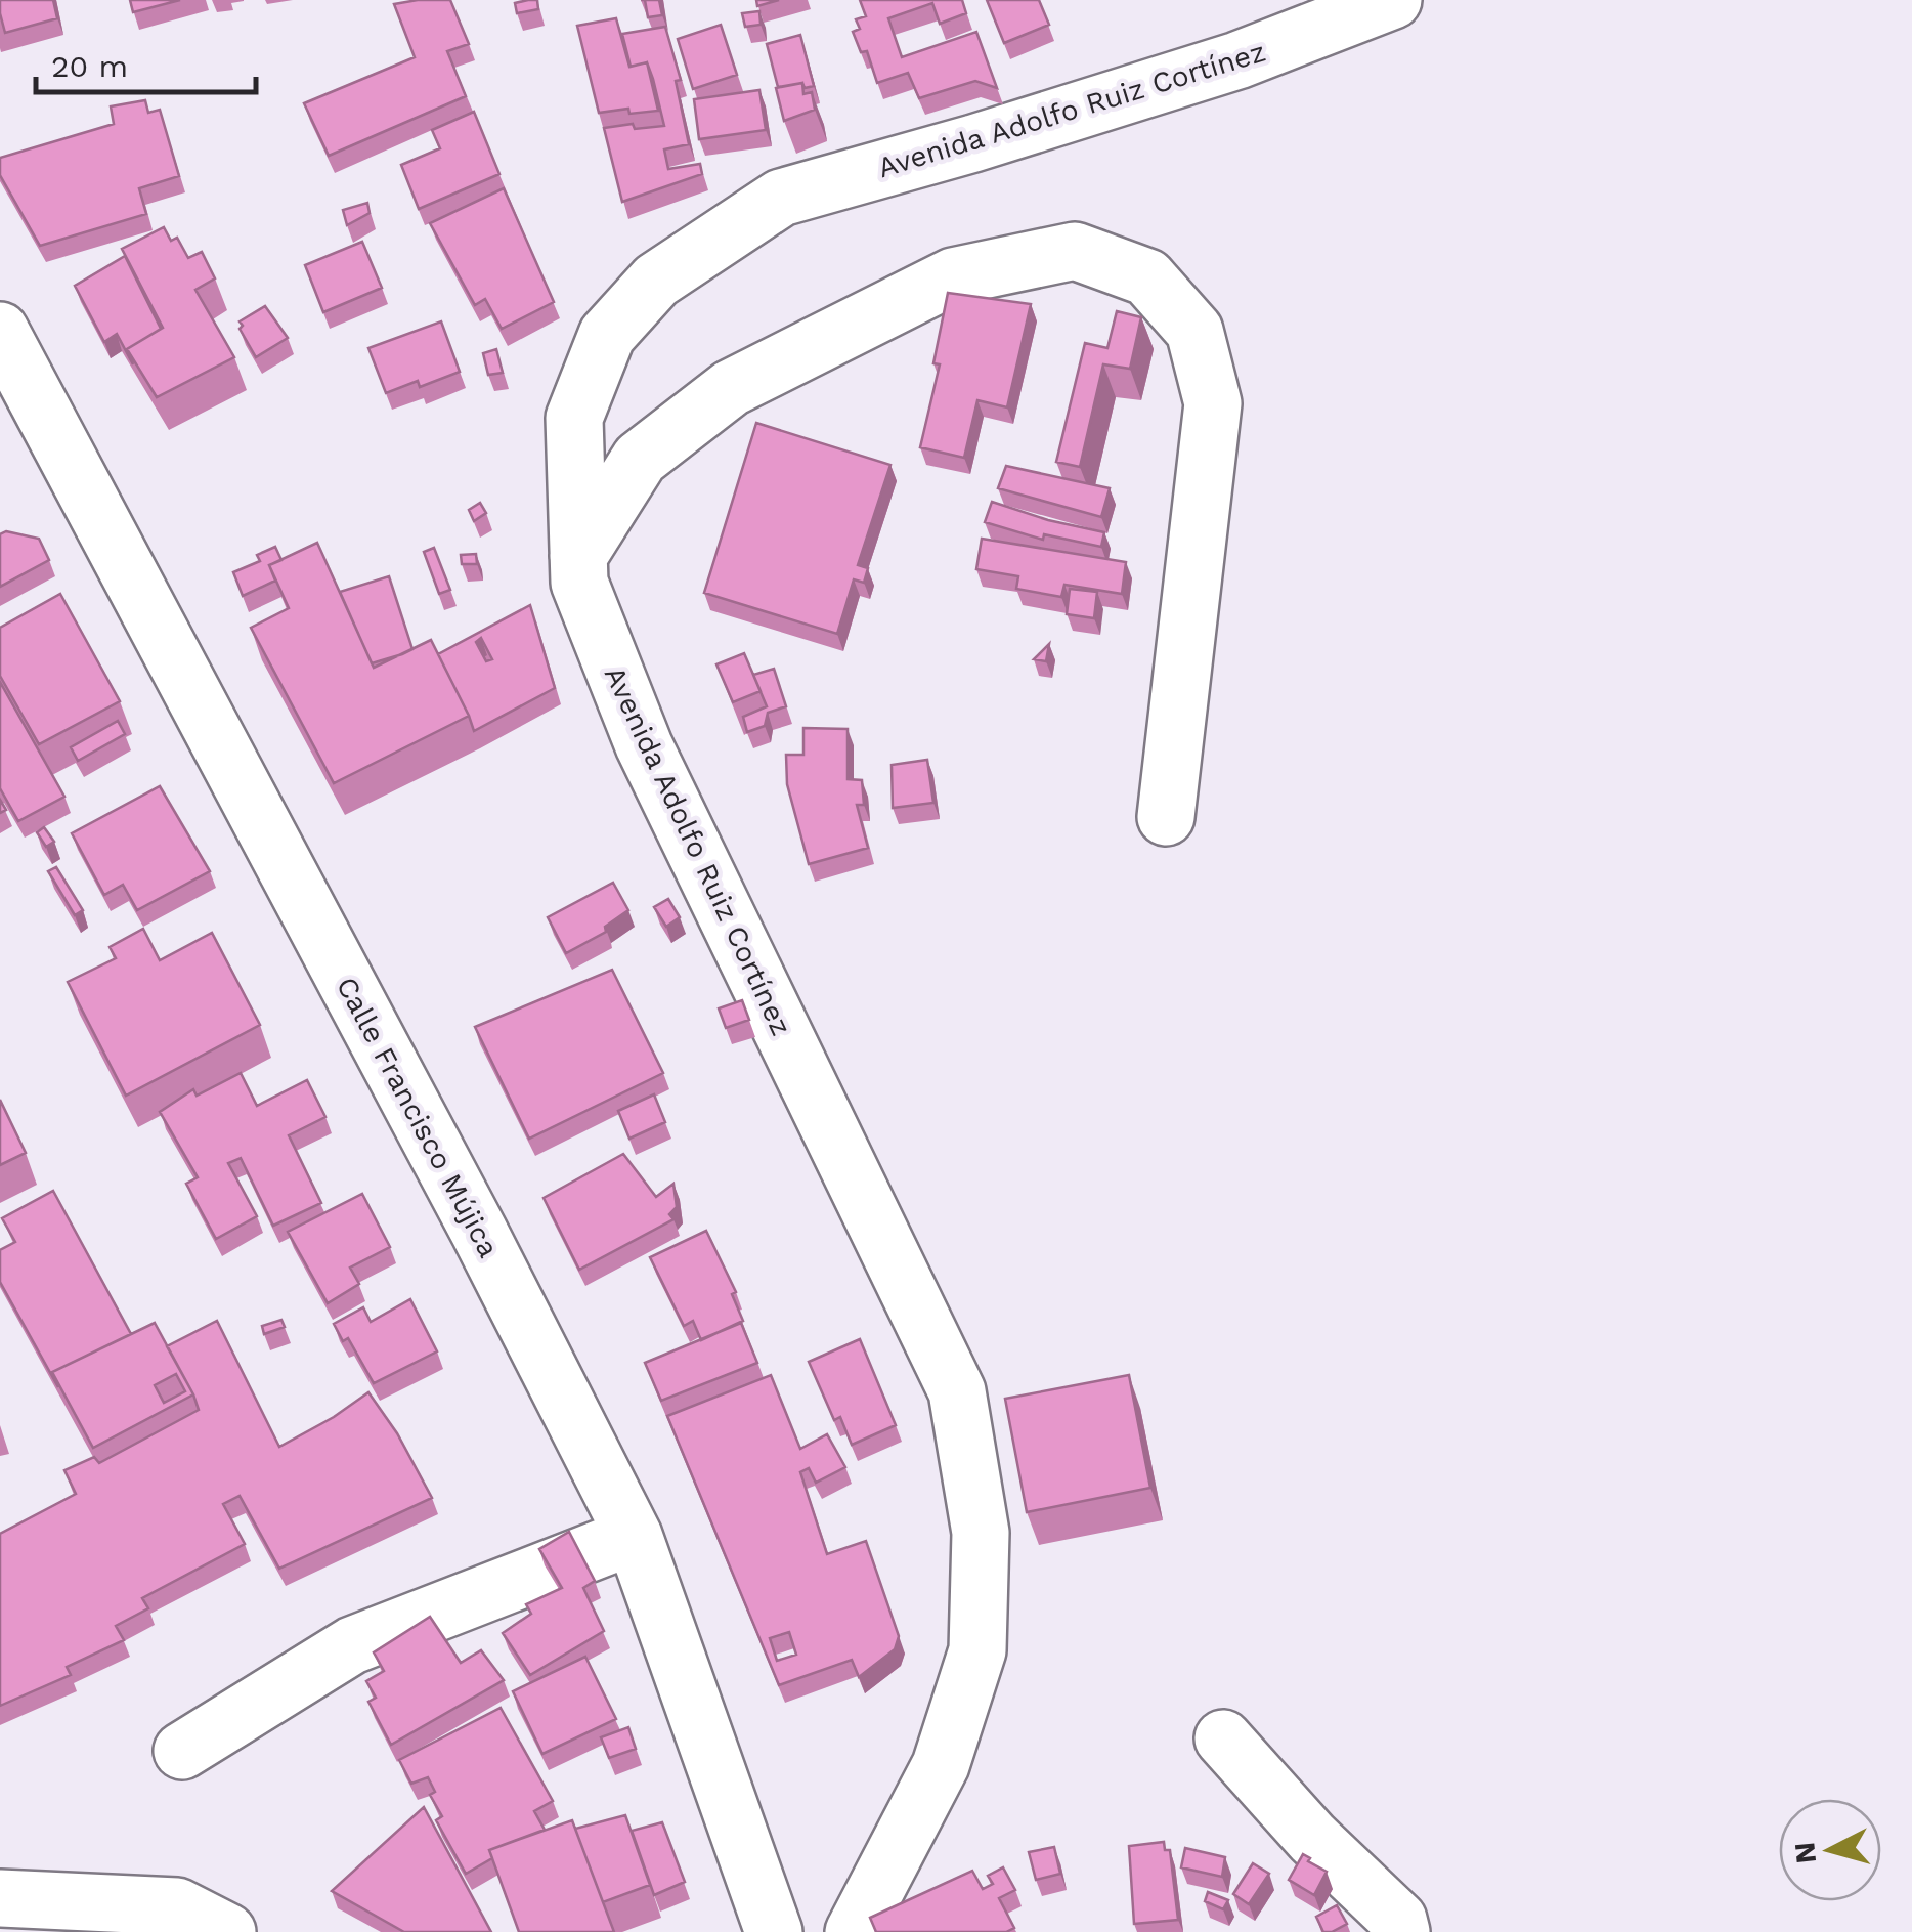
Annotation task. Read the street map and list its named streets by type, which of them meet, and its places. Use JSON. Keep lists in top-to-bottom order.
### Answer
{
  "streets": {
    "street": ["Avenida Adolfo Ruiz Cortínez", "Calle Francisco Mújica"]
  },
  "scale_bar": "20 m",
  "north": "left"
}
